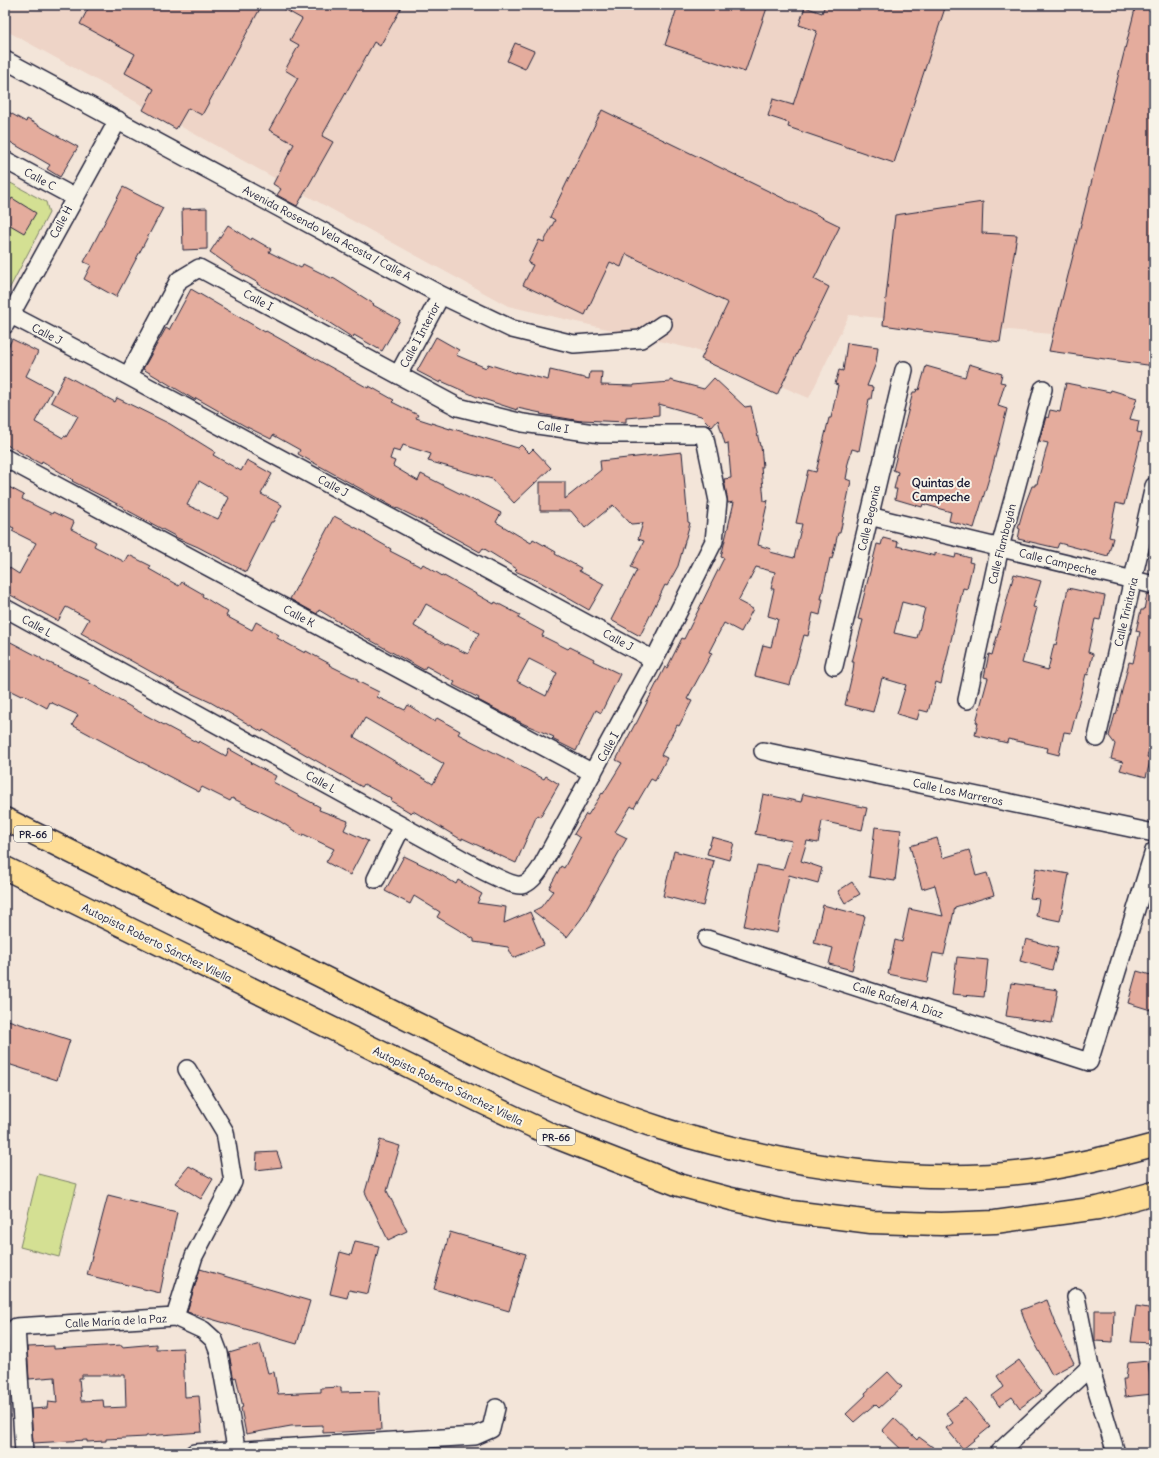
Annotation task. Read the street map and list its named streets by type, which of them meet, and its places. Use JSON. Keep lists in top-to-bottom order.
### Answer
{
  "streets": {
    "highway": ["PR-66", "Autopista Roberto Sánchez Vilella"],
    "street": [
      "Calle C",
      "Calle H",
      "Avenida Rosendo Vela Acosta / Calle A",
      "Calle I",
      "Calle J",
      "Calle I Interior",
      "Calle Begonia",
      "Calle Flamboyán",
      "Calle Campeche",
      "Calle Trinitaria",
      "Calle K",
      "Calle L",
      "Calle Los Marreros",
      "Calle Rafael A. Díaz",
      "Calle María de la Paz"
    ]
  },
  "crossings": [
    ["Calle C", "Calle H"],
    ["Calle H", "Avenida Rosendo Vela Acosta / Calle A"],
    ["Calle H", "Calle J"],
    ["Avenida Rosendo Vela Acosta / Calle A", "Calle I Interior"],
    ["Calle I", "Calle J"],
    ["Calle I", "Calle I Interior"],
    ["Calle I", "Calle K"],
    ["Calle I", "Calle L"],
    ["Calle Begonia", "Calle Campeche"],
    ["Calle Flamboyán", "Calle Campeche"],
    ["Calle Campeche", "Calle Trinitaria"],
    ["Calle K", "Calle L"]
  ],
  "districts": ["Quintas de Campeche"]
}
